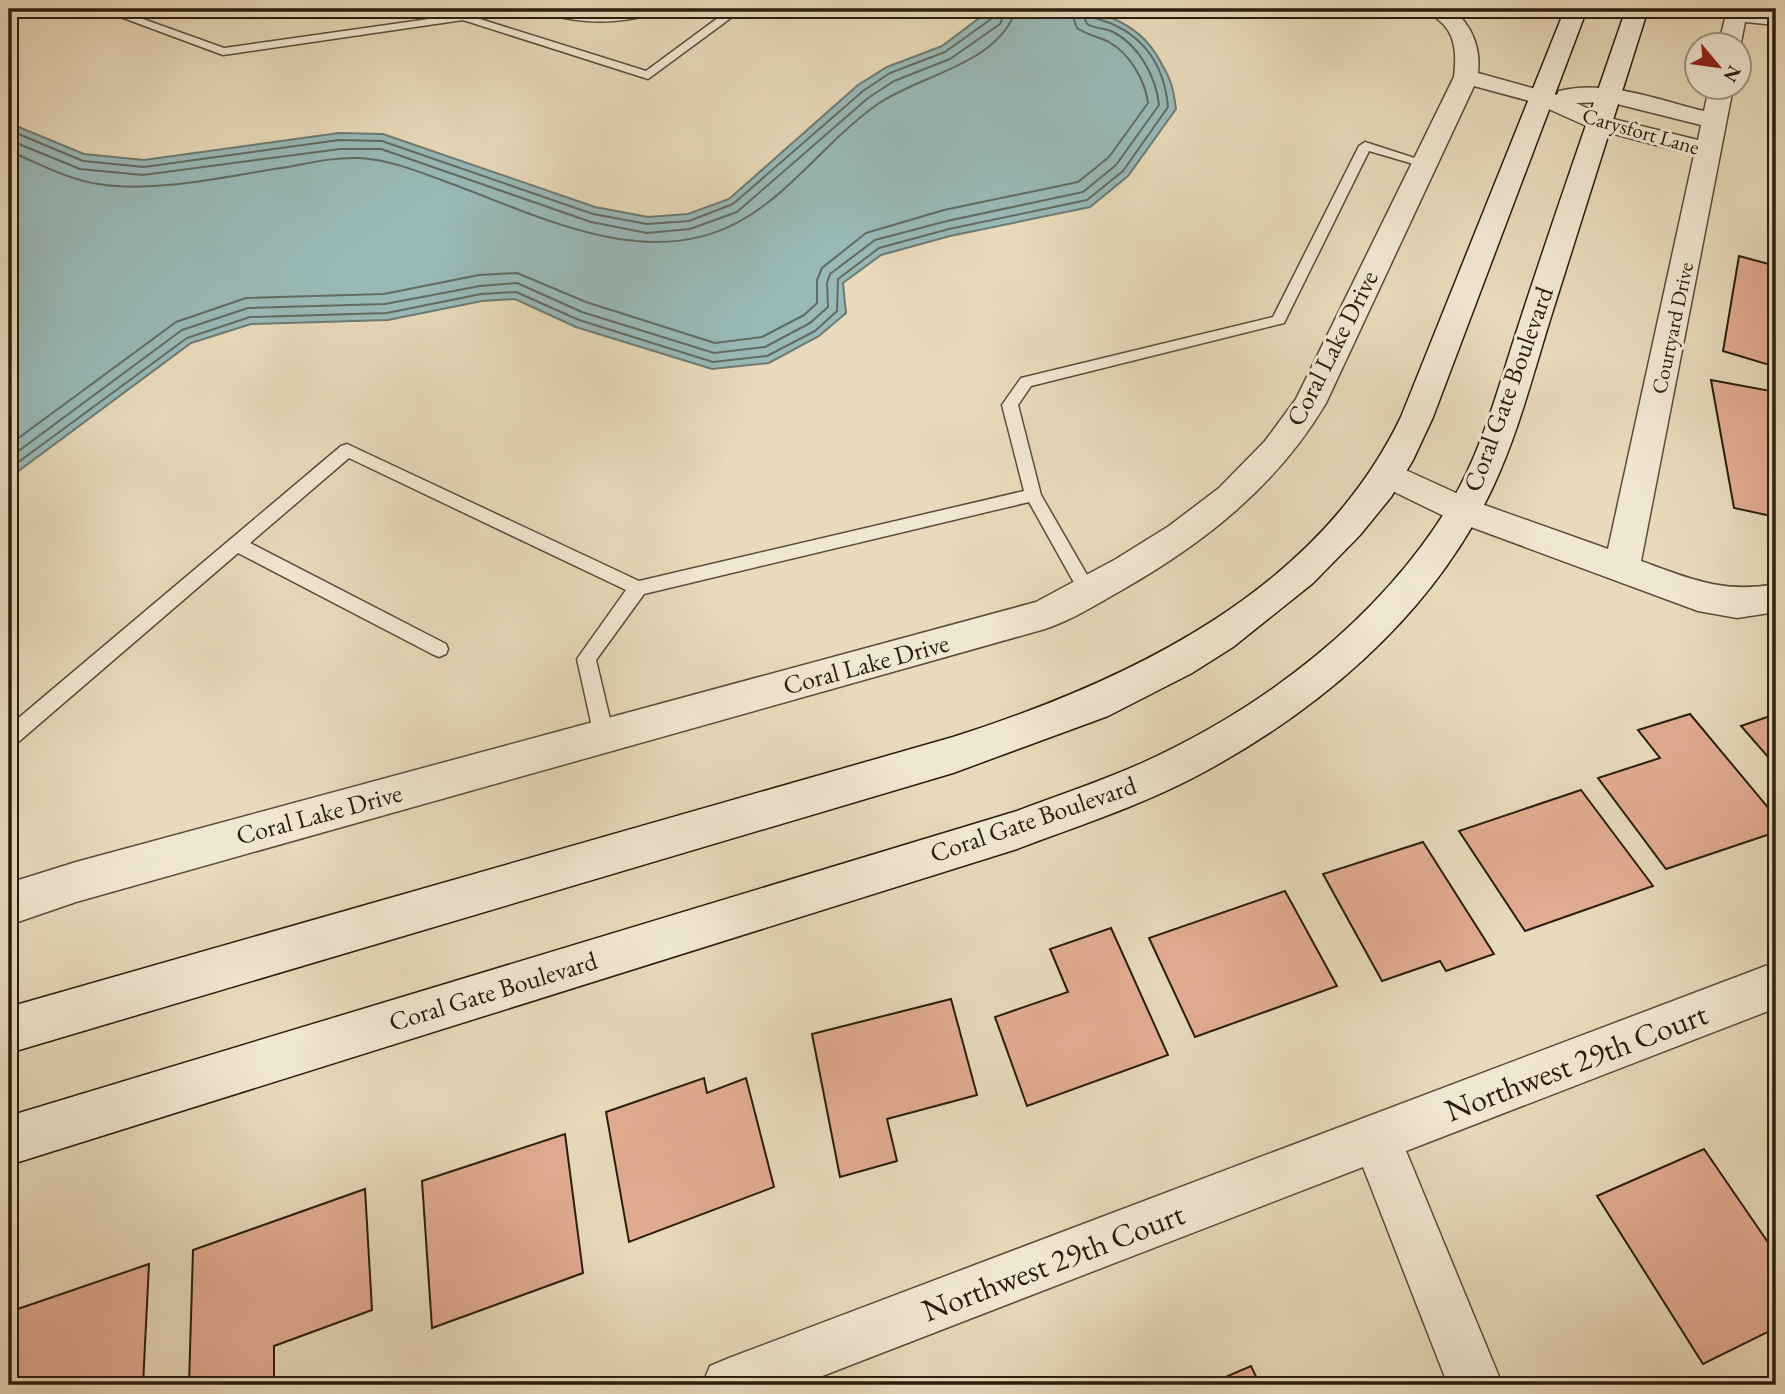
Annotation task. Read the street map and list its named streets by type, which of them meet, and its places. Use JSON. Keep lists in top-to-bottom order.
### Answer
{
  "streets": {
    "street": [
      "Carysfort Lane",
      "Courtyard Drive",
      "Coral Lake Drive",
      "Coral Gate Boulevard",
      "Northwest 29th Court"
    ]
  },
  "crossings": [
    ["Carysfort Lane", "Courtyard Drive"],
    ["Carysfort Lane", "Coral Gate Boulevard"]
  ],
  "north": "bottom right"
}
